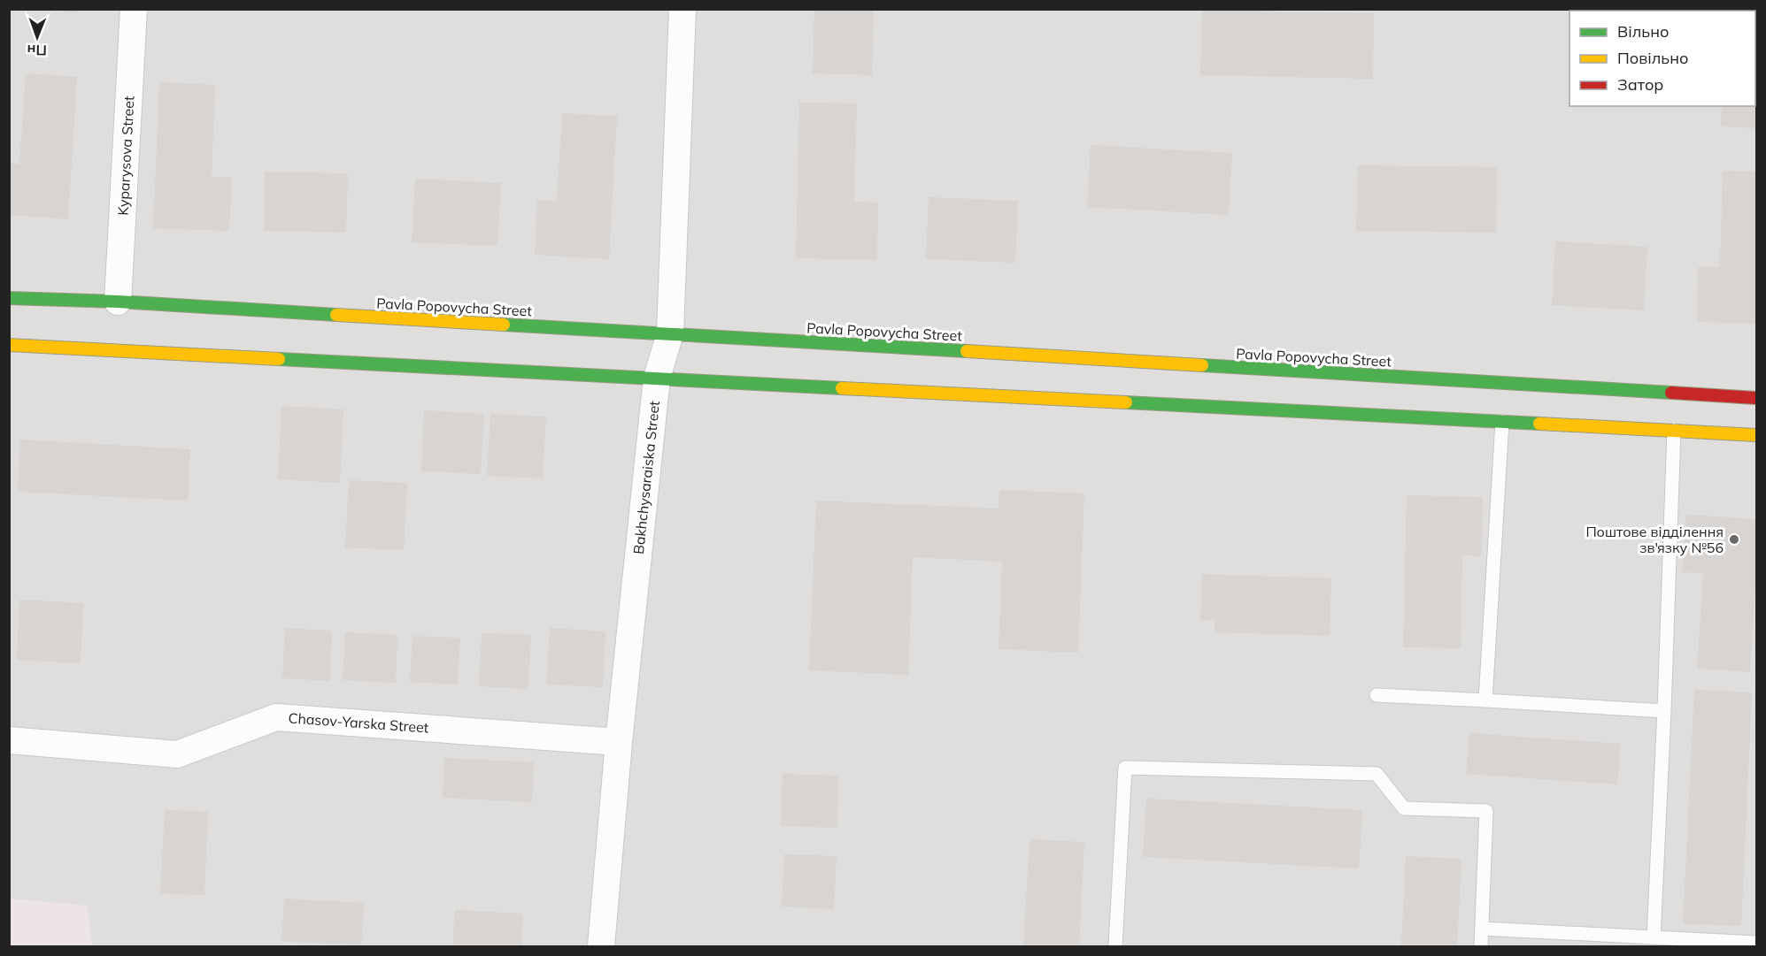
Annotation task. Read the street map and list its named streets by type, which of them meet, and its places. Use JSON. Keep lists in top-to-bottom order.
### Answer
{
  "streets": {
    "main road": ["Pavla Popovycha Street"],
    "street": ["Kyparysova Street", "Bakhchysaraiska Street", "Chasov-Yarska Street"]
  },
  "crossings": [
    ["Kyparysova Street", "Pavla Popovycha Street"],
    ["Pavla Popovycha Street", "Bakhchysaraiska Street"],
    ["Bakhchysaraiska Street", "Chasov-Yarska Street"]
  ],
  "places": ["Поштове відділення зв'язку №56"],
  "legend": ["Вільно", "Повільно", "Затор"],
  "north": "bottom"
}
